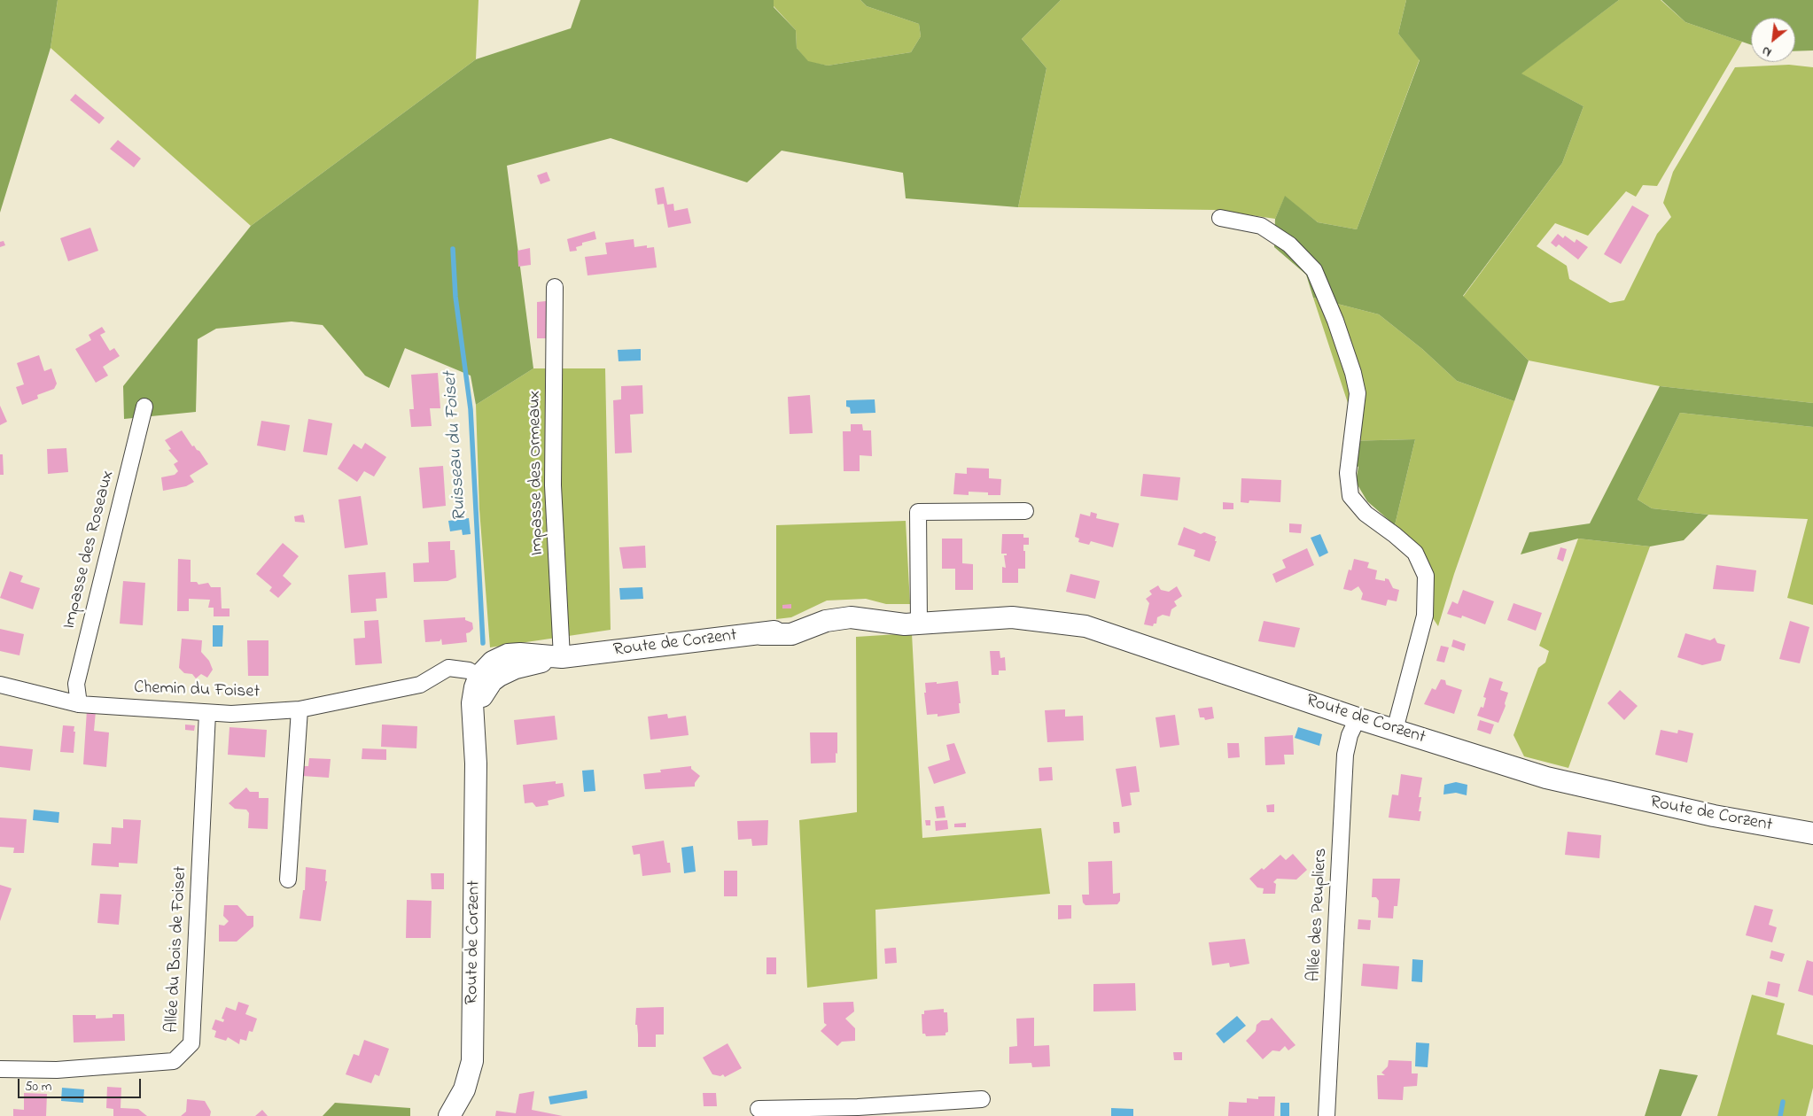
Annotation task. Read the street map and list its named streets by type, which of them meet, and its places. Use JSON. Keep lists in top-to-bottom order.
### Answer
{
  "streets": {
    "street": [
      "Impasse des Ormeaux",
      "Impasse des Roseaux",
      "Route de Corzent",
      "Chemin du Foiset",
      "Allée des Peupliers",
      "Allée du Bois de Foiset"
    ]
  },
  "crossings": [
    ["Impasse des Ormeaux", "Route de Corzent"],
    ["Impasse des Roseaux", "Chemin du Foiset"],
    ["Route de Corzent", "Chemin du Foiset"],
    ["Route de Corzent", "Allée des Peupliers"],
    ["Chemin du Foiset", "Allée du Bois de Foiset"]
  ],
  "water": ["Ruisseau du Foiset"],
  "scale_bar": "50 m",
  "north": "bottom left"
}
